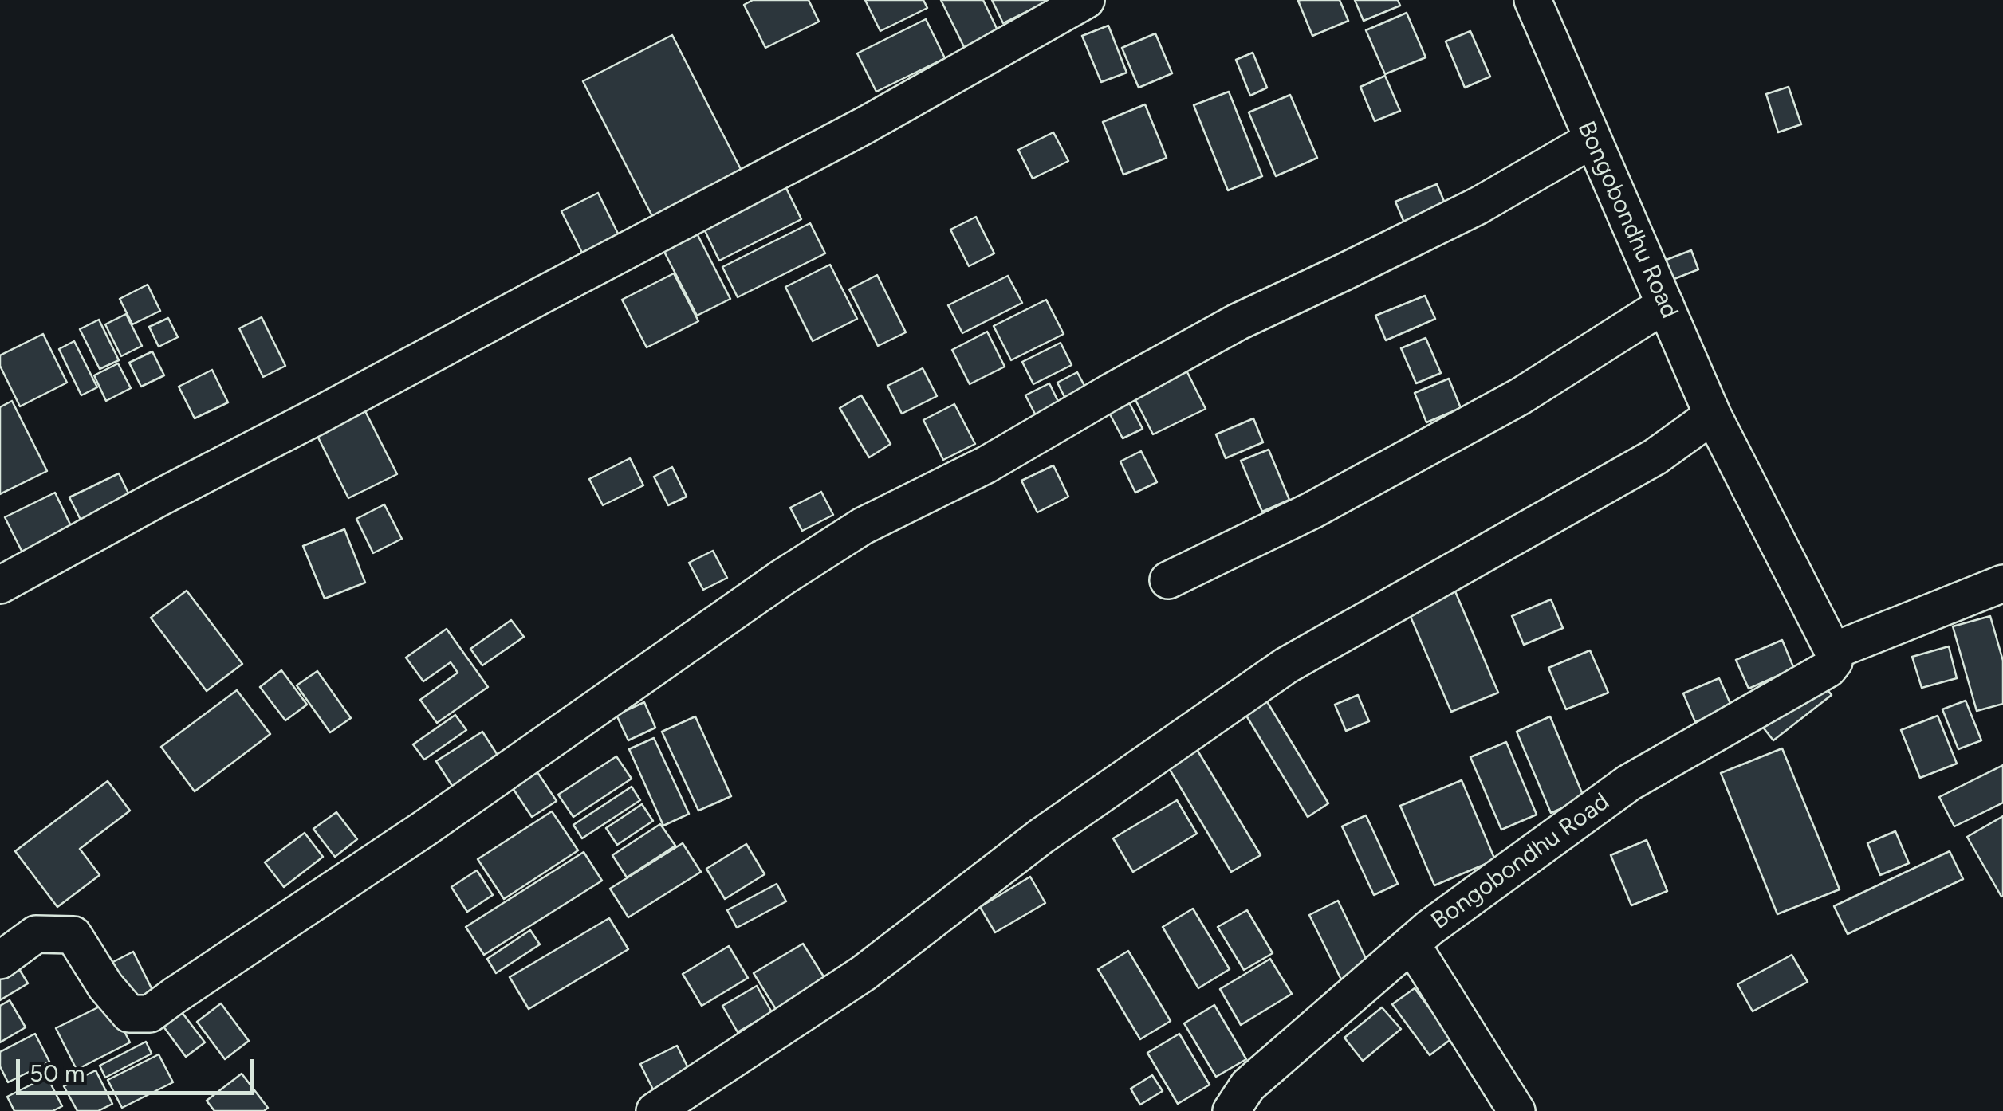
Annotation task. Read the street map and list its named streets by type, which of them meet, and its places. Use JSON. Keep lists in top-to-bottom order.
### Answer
{
  "streets": {
    "street": ["Bongobondhu Road"]
  },
  "scale_bar": "50 m"
}
